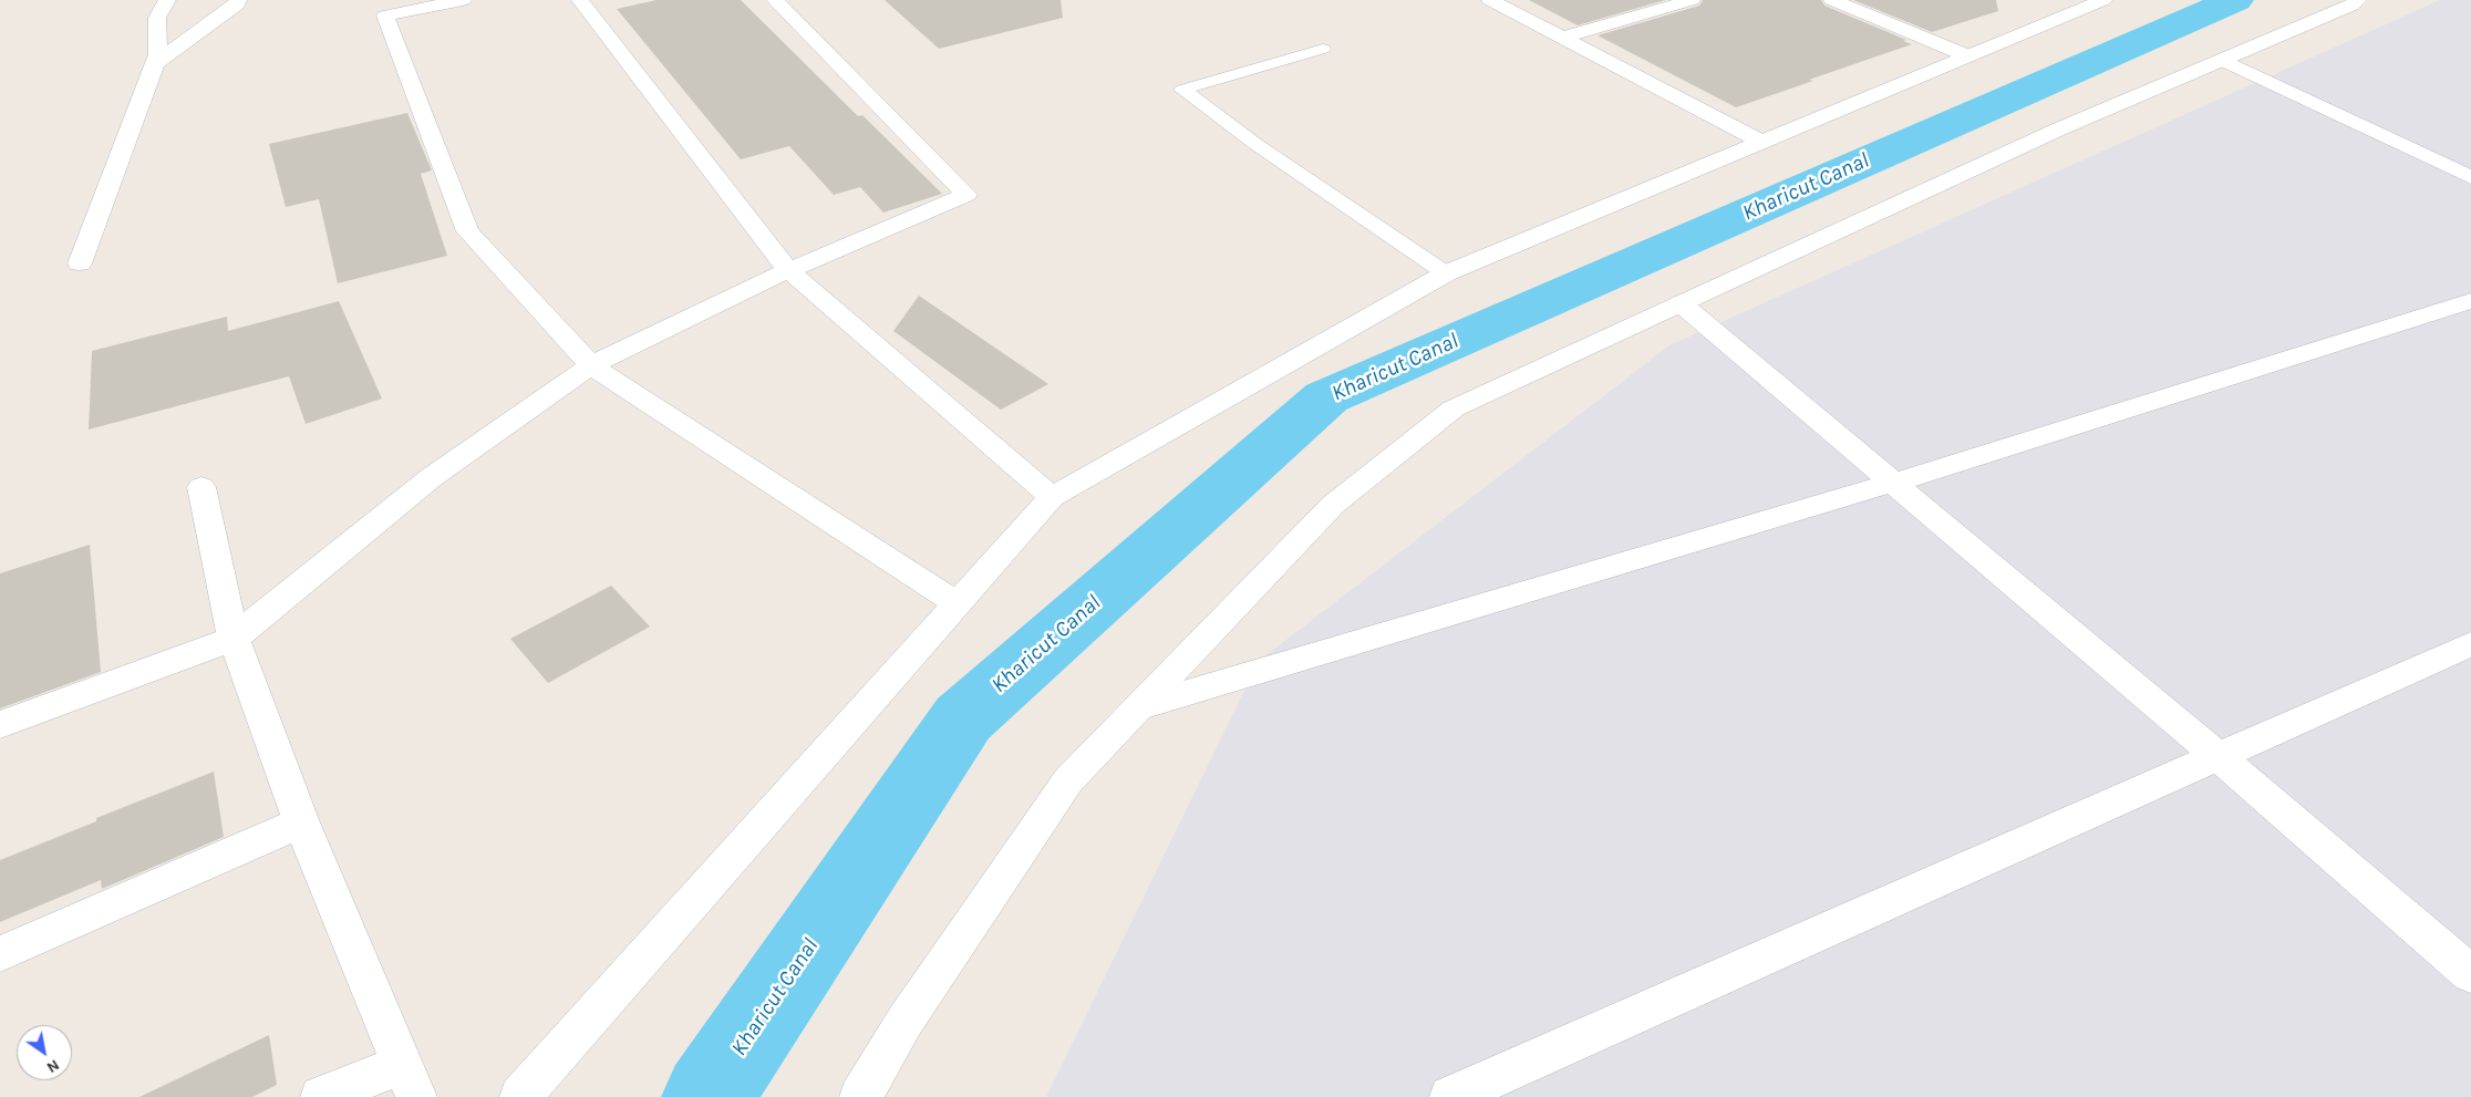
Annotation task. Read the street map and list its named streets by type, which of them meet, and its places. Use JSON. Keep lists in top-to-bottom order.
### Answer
{
  "water": ["Kharicut Canal"],
  "north": "bottom right"
}
